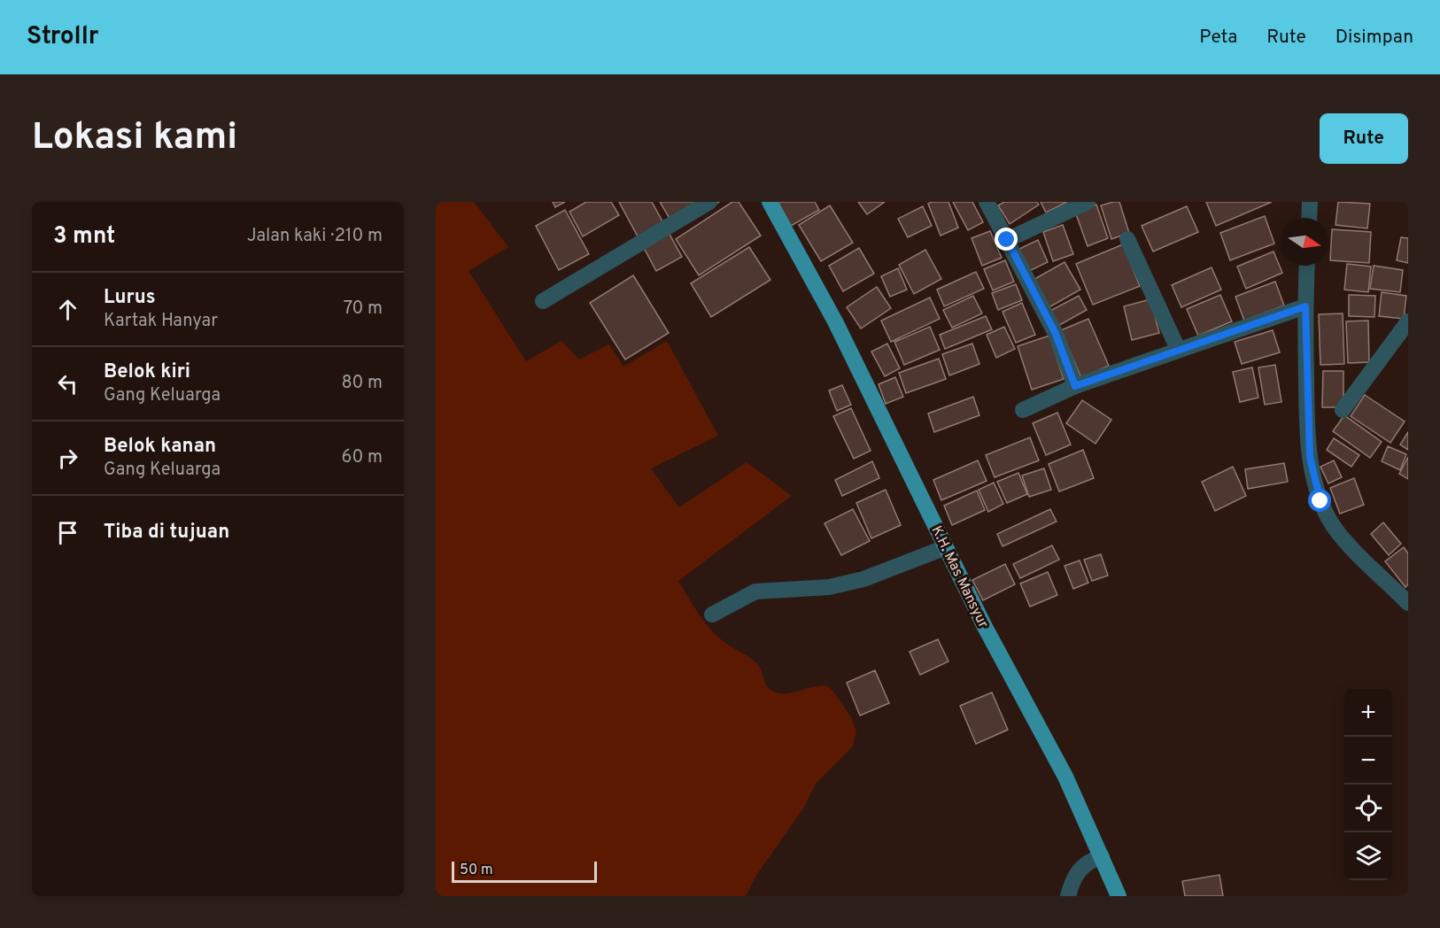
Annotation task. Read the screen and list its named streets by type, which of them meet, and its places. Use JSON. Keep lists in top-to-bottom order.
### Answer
{
  "streets": {
    "main road": ["K.H. Mas Mansyur"]
  },
  "scale_bar": "50 m",
  "north": "right",
  "page": {
    "header": "Strollr",
    "nav": ["Peta", "Rute", "Disimpan"],
    "buttons": "Rute",
    "title": "Lokasi kami",
    "heading": ["3 mnt", "Jalan kaki · 210 m"],
    "list": [
      ["Lurus", "Kartak Hanyar", "70 m"],
      ["Belok kiri", "Gang Keluarga", "80 m"],
      ["Belok kanan", "Gang Keluarga", "60 m"],
      "Tiba di tujuan"
    ],
    "map_buttons": ["+", "−"],
    "scale": "50 m"
  }
}
